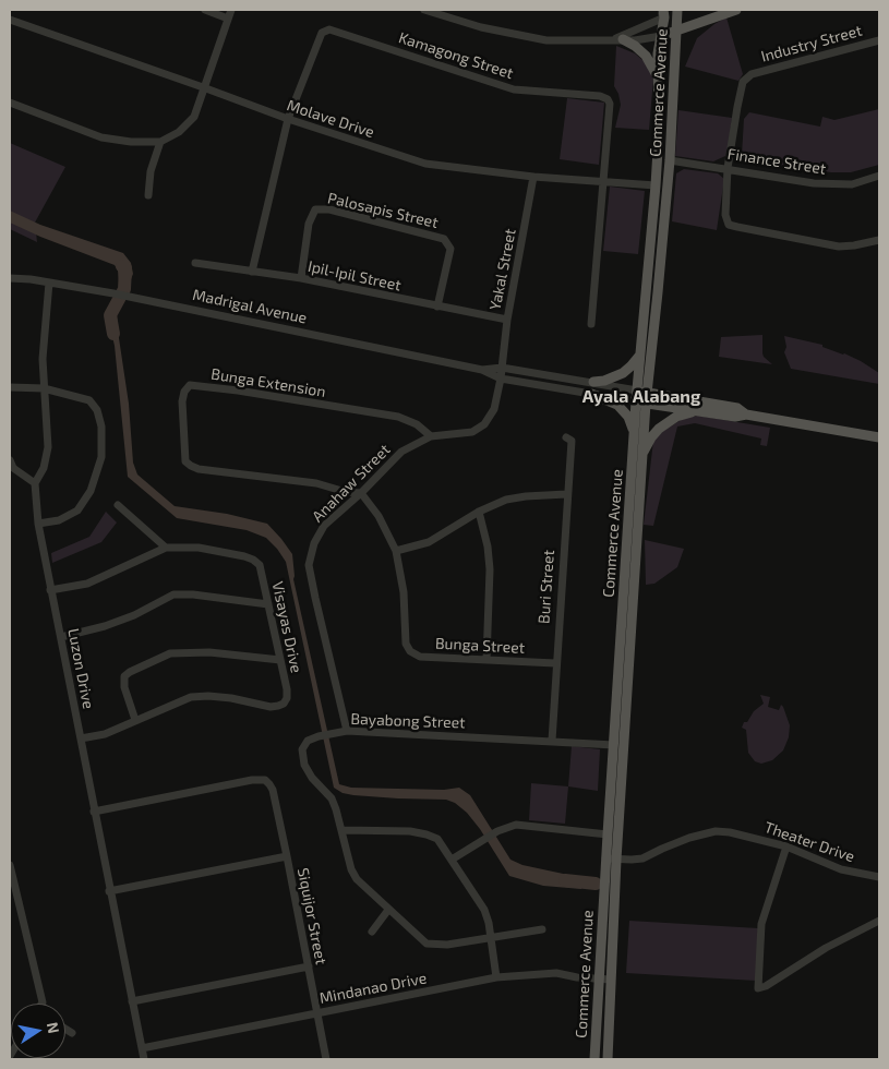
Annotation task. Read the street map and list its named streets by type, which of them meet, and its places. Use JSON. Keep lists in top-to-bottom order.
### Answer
{
  "streets": {
    "main road": ["Commerce Avenue", "Madrigal Avenue"],
    "street": [
      "Industry Street",
      "Kamagong Street",
      "Molave Drive",
      "Finance Street",
      "Palosapis Street",
      "Yakal Street",
      "Ipil-Ipil Street",
      "Bunga Extension",
      "Anahaw Street",
      "Buri Street",
      "Visayas Drive",
      "Bunga Street",
      "Luzon Drive",
      "Bayabong Street",
      "Theater Drive",
      "Siquijor Street",
      "Mindanao Drive"
    ]
  },
  "crossings": [
    ["Industry Street", "Finance Street"],
    ["Kamagong Street", "Molave Drive"],
    ["Kamagong Street", "Ipil-Ipil Street"],
    ["Commerce Avenue", "Molave Drive"],
    ["Commerce Avenue", "Finance Street"],
    ["Commerce Avenue", "Madrigal Avenue"],
    ["Commerce Avenue", "Bayabong Street"],
    ["Commerce Avenue", "Theater Drive"],
    ["Commerce Avenue", "Mindanao Drive"],
    ["Molave Drive", "Yakal Street"],
    ["Palosapis Street", "Ipil-Ipil Street"],
    ["Yakal Street", "Ipil-Ipil Street"],
    ["Yakal Street", "Madrigal Avenue"],
    ["Yakal Street", "Anahaw Street"],
    ["Madrigal Avenue", "Anahaw Street"],
    ["Madrigal Avenue", "Luzon Drive"],
    ["Bunga Extension", "Anahaw Street"],
    ["Bunga Extension", "Bunga Street"],
    ["Anahaw Street", "Bunga Street"],
    ["Anahaw Street", "Bayabong Street"],
    ["Buri Street", "Bunga Street"],
    ["Buri Street", "Bayabong Street"],
    ["Visayas Drive", "Luzon Drive"],
    ["Luzon Drive", "Siquijor Street"],
    ["Luzon Drive", "Mindanao Drive"],
    ["Siquijor Street", "Mindanao Drive"]
  ],
  "districts": ["Ayala Alabang"],
  "north": "right"
}
